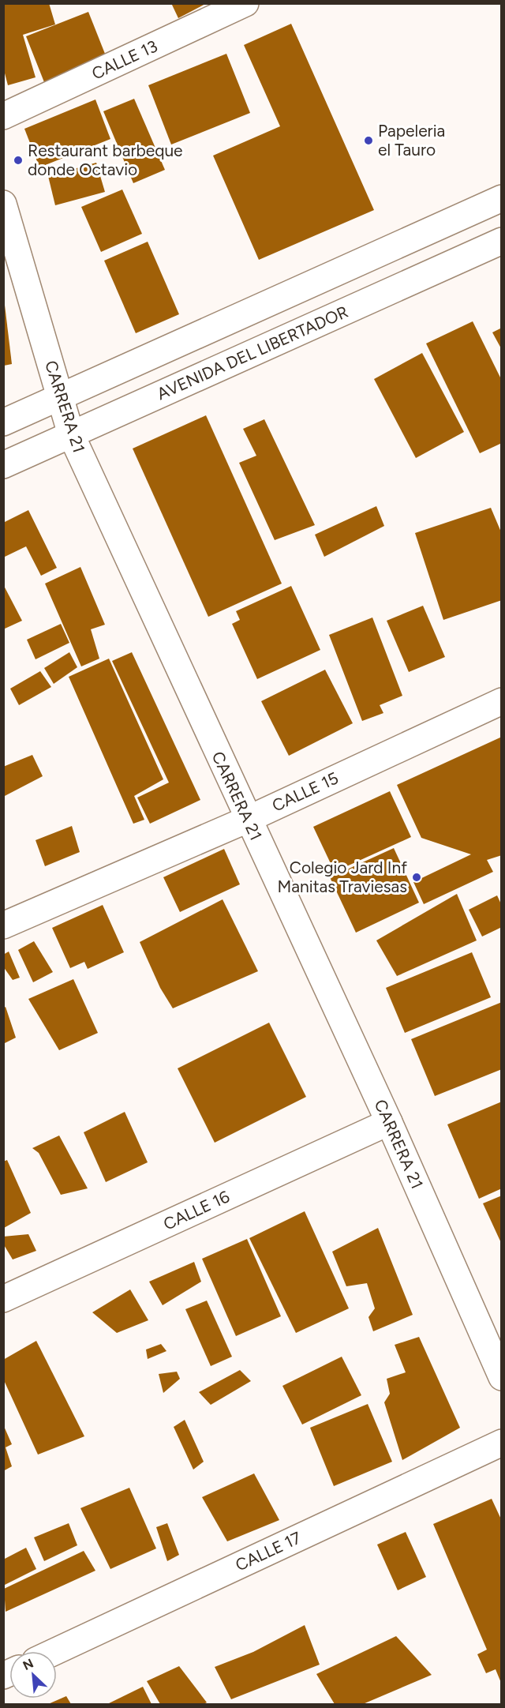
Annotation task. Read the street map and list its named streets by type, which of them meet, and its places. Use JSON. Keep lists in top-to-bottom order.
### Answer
{
  "streets": {
    "street": [
      "CALLE 13",
      "AVENIDA DEL LIBERTADOR",
      "CARRERA 21",
      "CALLE 15",
      "CALLE 16",
      "CALLE 17"
    ]
  },
  "crossings": [
    ["AVENIDA DEL LIBERTADOR", "CARRERA 21"],
    ["CARRERA 21", "CALLE 15"],
    ["CARRERA 21", "CALLE 16"]
  ],
  "places": ["Papeleria el Tauro", "Restaurant barbeque donde Octavio", "Colegio Jard Inf Manitas Traviesas"],
  "north": "top left"
}
